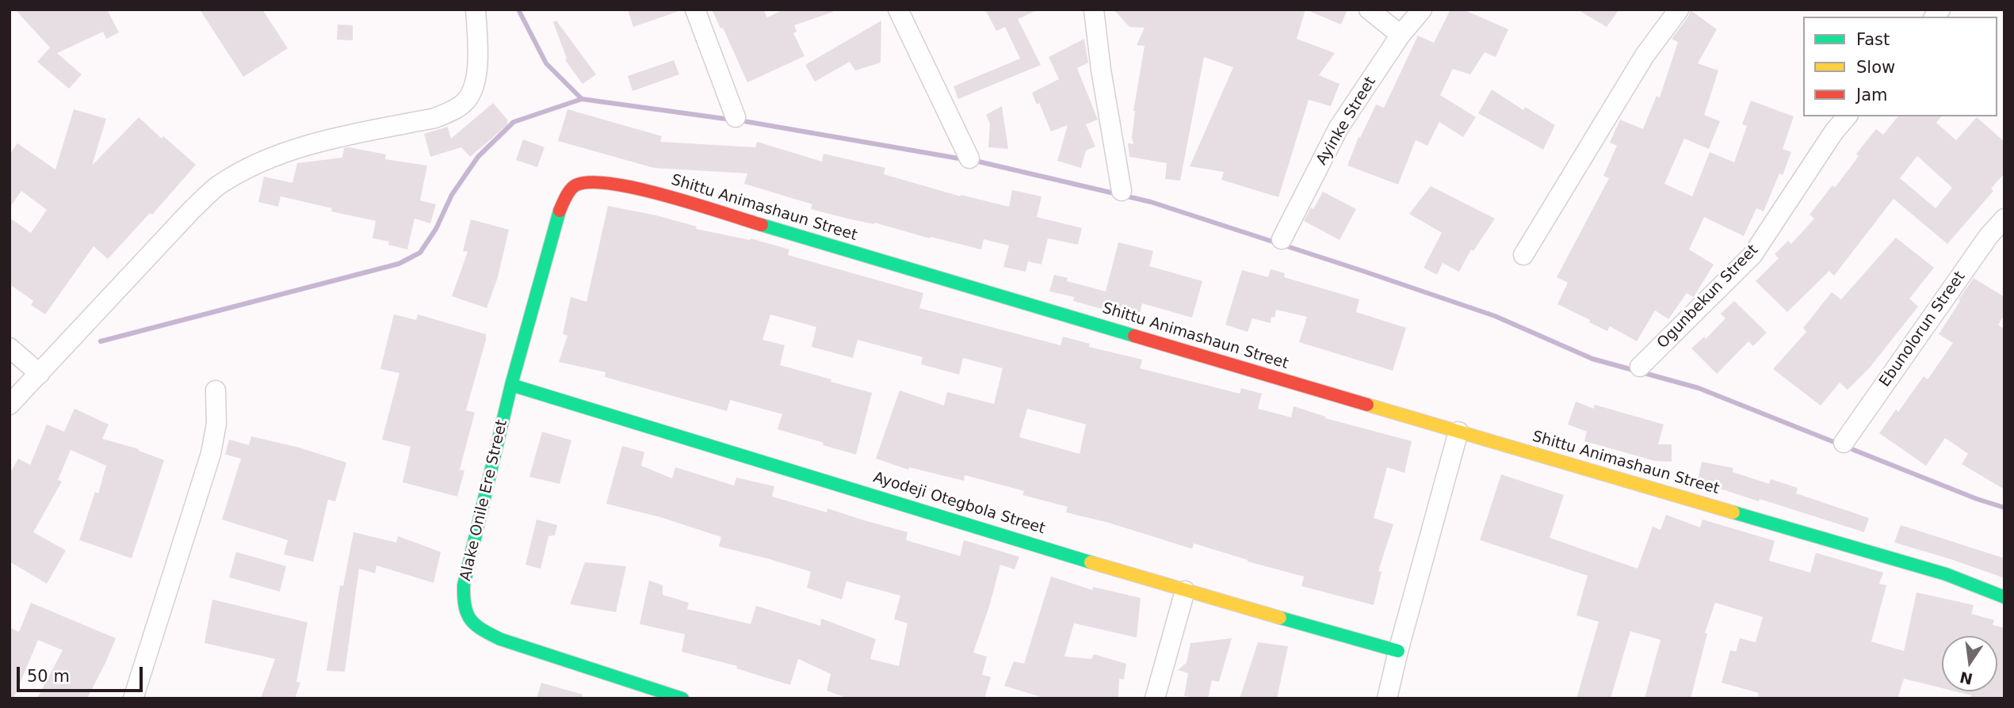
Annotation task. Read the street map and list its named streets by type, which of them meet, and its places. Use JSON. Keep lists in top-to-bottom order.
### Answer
{
  "streets": {
    "street": [
      "Ayinke Street",
      "Shittu Animashaun Street",
      "Ogunbekun Street",
      "Ebunolorun Street",
      "Alake Onile Ere Street",
      "Ayodeji Otegbola Street"
    ]
  },
  "crossings": [
    ["Shittu Animashaun Street", "Alake Onile Ere Street"],
    ["Shittu Animashaun Street", "Ayodeji Otegbola Street"],
    ["Alake Onile Ere Street", "Ayodeji Otegbola Street"]
  ],
  "legend": ["Fast", "Slow", "Jam"],
  "scale_bar": "50 m",
  "north": "bottom"
}
